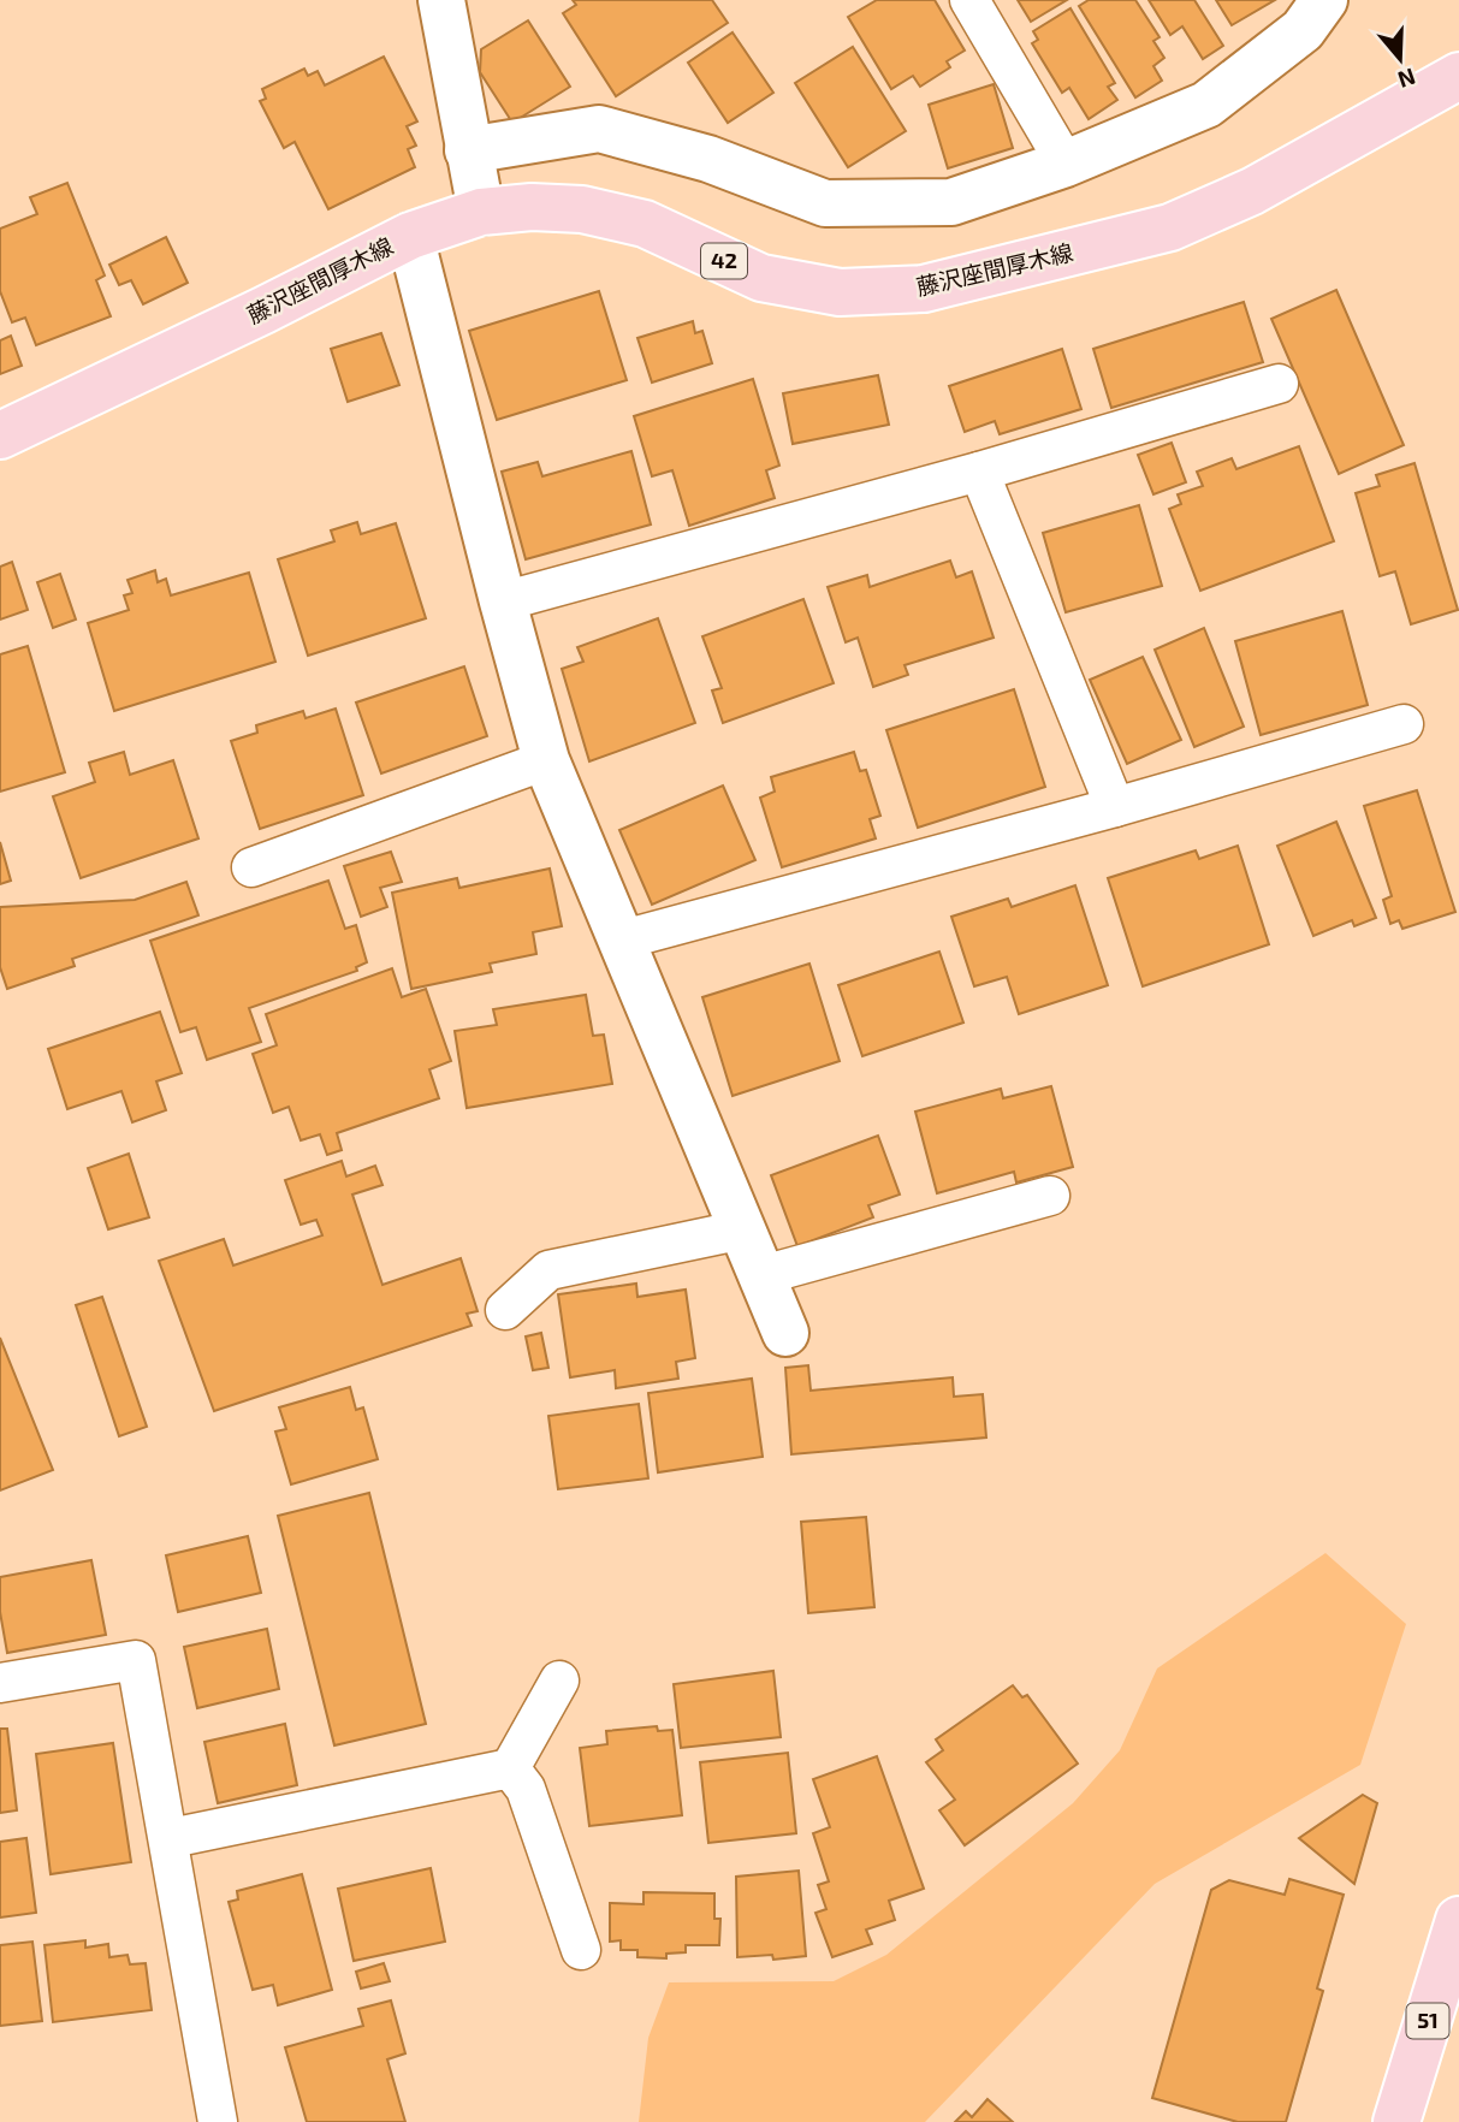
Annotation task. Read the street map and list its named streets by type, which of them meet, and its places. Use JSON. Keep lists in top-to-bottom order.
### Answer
{
  "streets": {
    "main road": ["42", "藤沢座間厚木線", "51"]
  },
  "north": "bottom"
}
